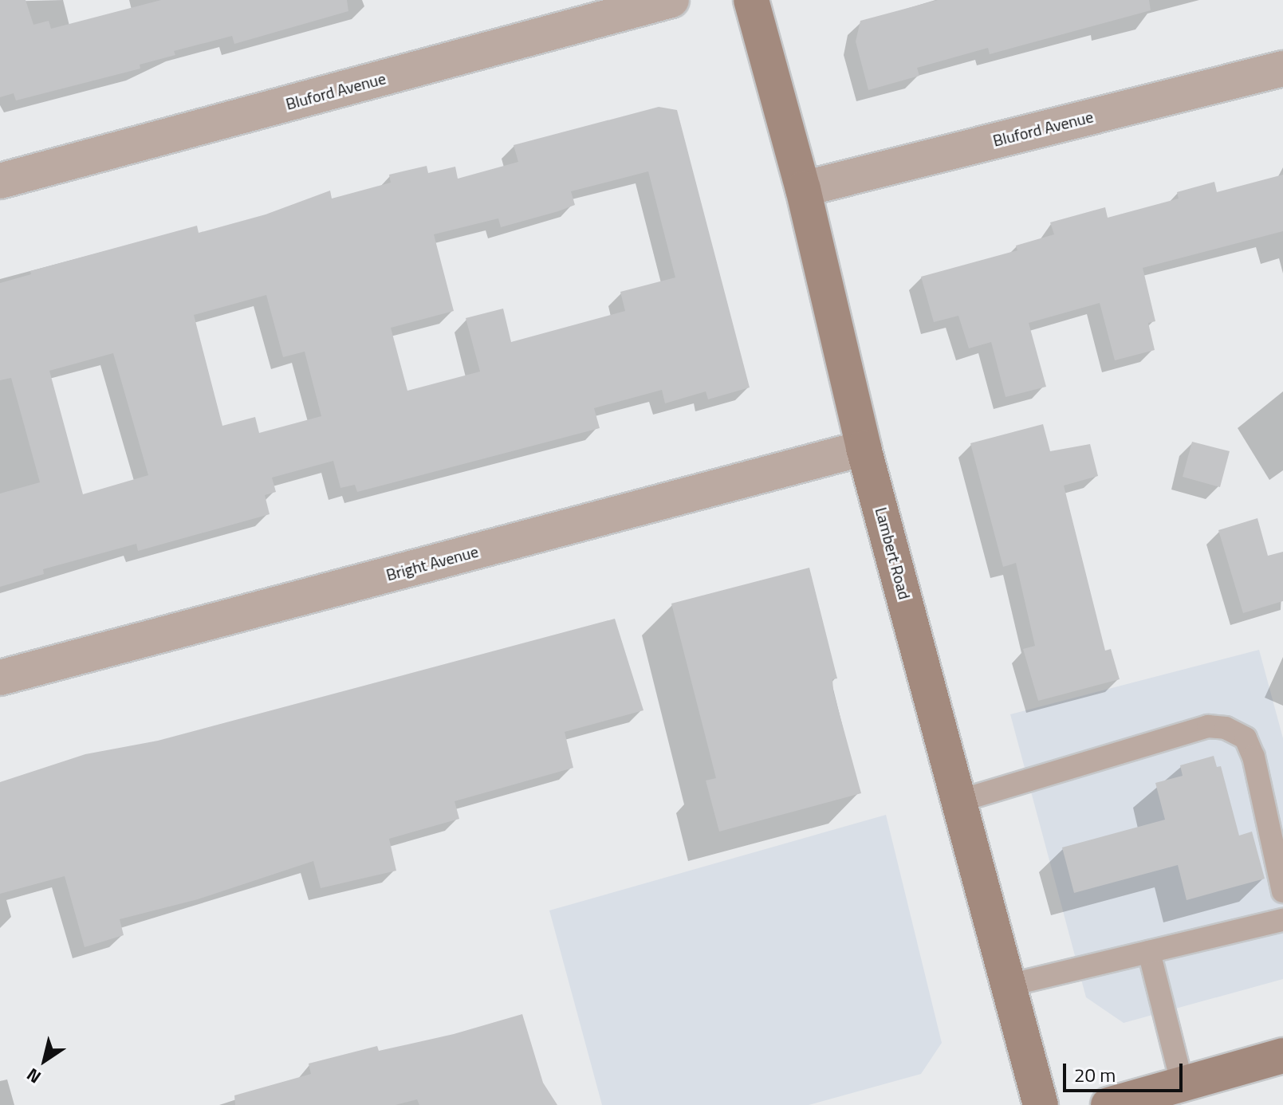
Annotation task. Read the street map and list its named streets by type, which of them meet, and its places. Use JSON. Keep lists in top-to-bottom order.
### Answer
{
  "streets": {
    "main road": ["Lambert Road"],
    "street": ["Bluford Avenue", "Bright Avenue"]
  },
  "crossings": [
    ["Bluford Avenue", "Lambert Road"],
    ["Lambert Road", "Bright Avenue"]
  ],
  "scale_bar": "20 m",
  "north": "bottom left"
}
